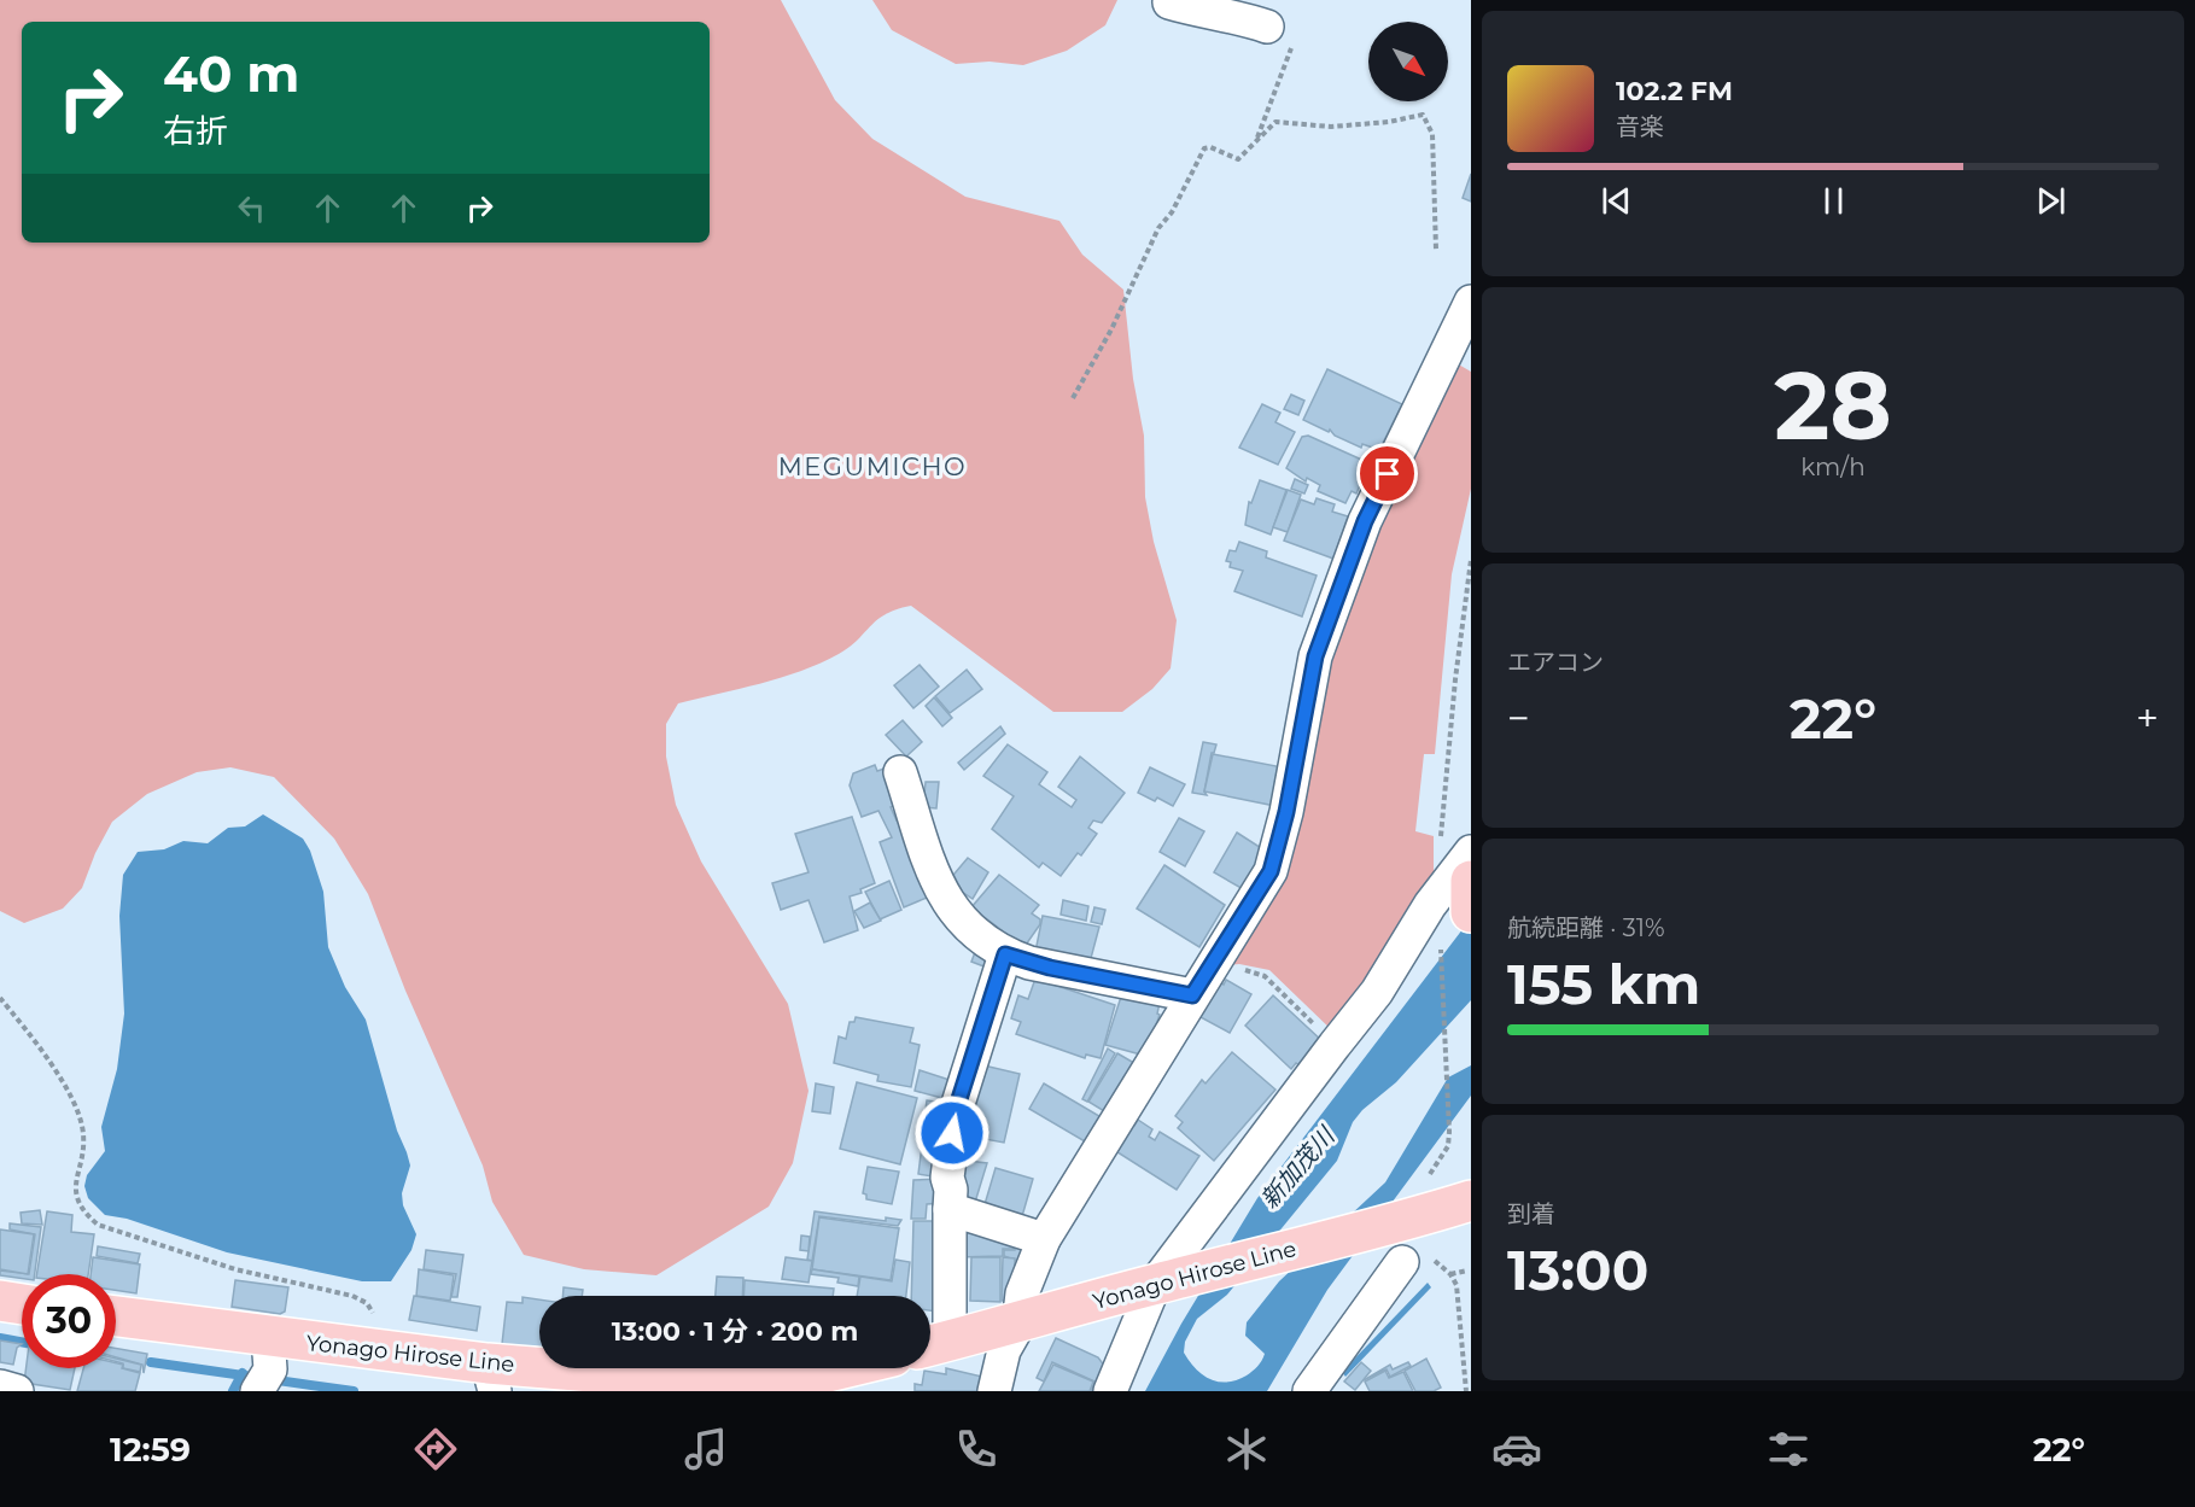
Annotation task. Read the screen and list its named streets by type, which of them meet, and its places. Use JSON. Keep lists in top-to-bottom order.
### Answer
{
  "streets": {
    "main road": ["Yonago Hirose Line"]
  },
  "districts": ["MEGUMICHO"],
  "water": ["新加茂川"],
  "north": "bottom right",
  "page": {
    "turn": ["40 m", "右折"],
    "song": ["102.2 FM", "音楽"],
    "tile": [
      ["28", "km/h"],
      "エアコン",
      ["航続距離 · 31%", "155 km"],
      ["到着", "13:00"]
    ],
    "heat": ["−", "22°", "+"],
    "limit": "30",
    "trip": "13:00 · 1 分 · 200 m",
    "tabs": ["12:59", "22°"]
  }
}
